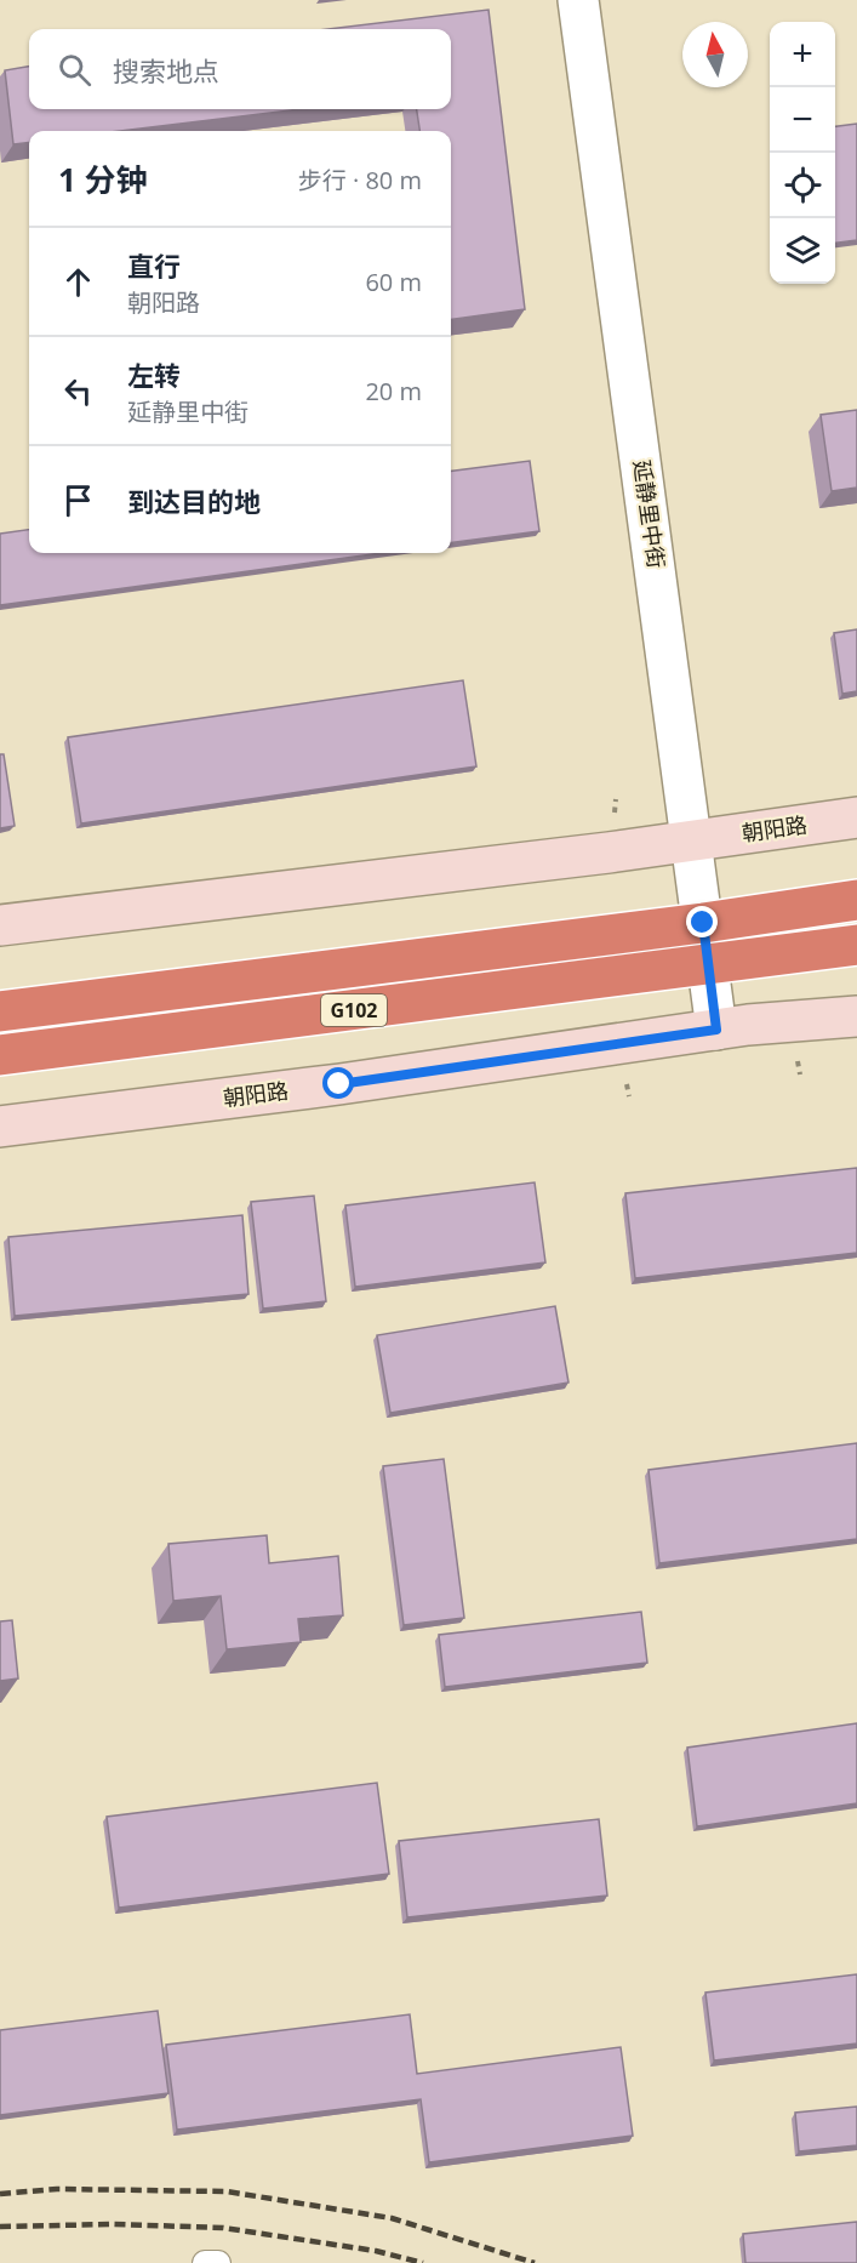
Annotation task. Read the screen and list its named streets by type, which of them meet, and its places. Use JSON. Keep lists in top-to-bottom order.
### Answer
{
  "streets": {
    "highway": ["G102"],
    "street": ["延静里中街", "朝阳路"]
  },
  "crossings": [
    ["延静里中街", "朝阳路"],
    ["延静里中街", "G102"]
  ],
  "north": "top",
  "page": {
    "map_buttons": ["+", "−"],
    "search": "搜索地点",
    "heading": ["1 分钟", "步行 · 80 m"],
    "list": [
      ["直行", "朝阳路", "60 m"],
      ["左转", "延静里中街", "20 m"],
      "到达目的地"
    ]
  }
}
